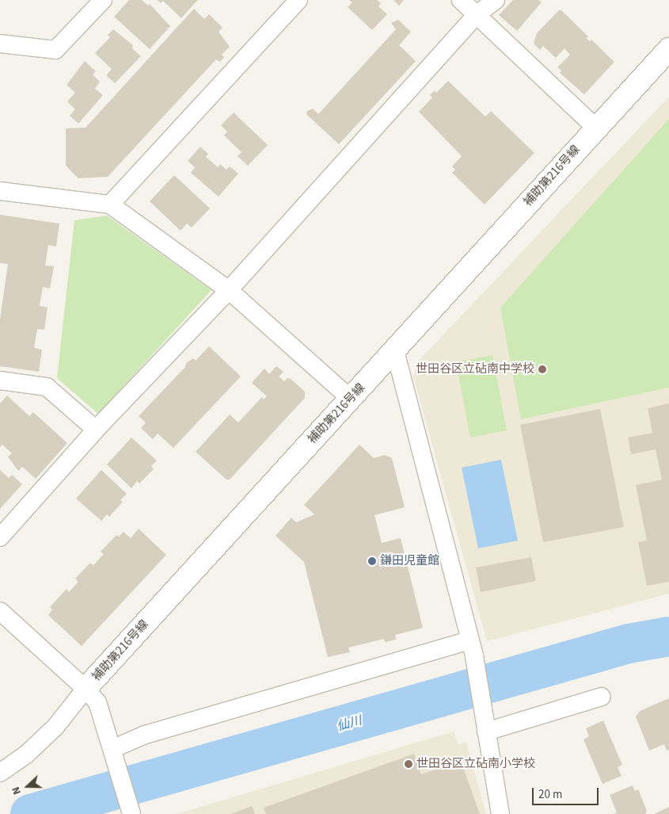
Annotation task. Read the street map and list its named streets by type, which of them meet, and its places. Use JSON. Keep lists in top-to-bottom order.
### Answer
{
  "streets": {
    "street": ["補助第216号線"]
  },
  "water": ["仙川"],
  "places": ["世田谷区立砧南中学校", "鎌田児童館", "世田谷区立砧南小学校"],
  "scale_bar": "20 m",
  "north": "left"
}
